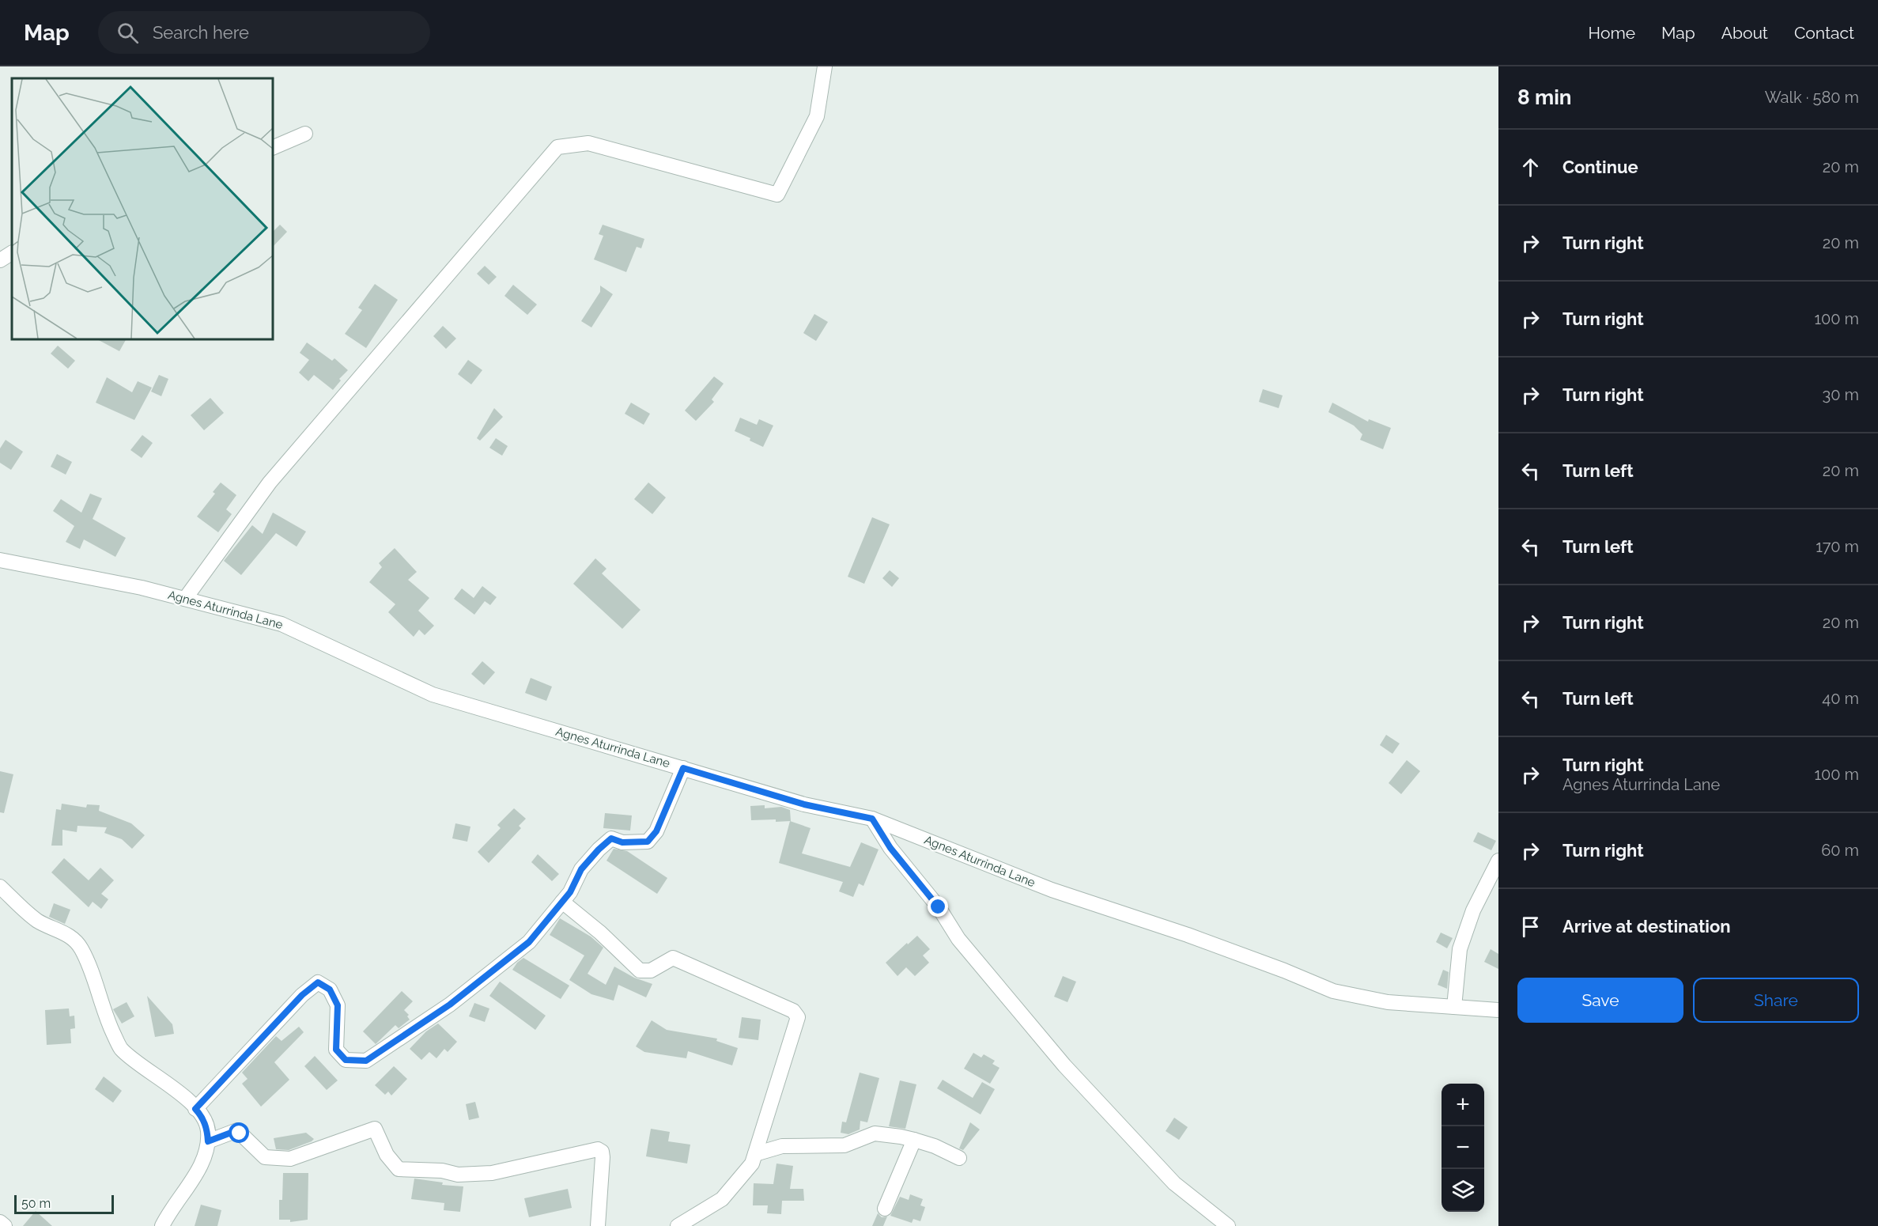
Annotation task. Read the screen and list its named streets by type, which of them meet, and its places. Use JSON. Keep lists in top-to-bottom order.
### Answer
{
  "streets": {
    "street": ["Agnes Aturrinda Lane"]
  },
  "scale_bar": "50 m",
  "page": {
    "header": "Map",
    "search": "Search here",
    "nav": [
      "Home",
      "Map",
      "About",
      "Contact"
    ],
    "heading": ["8 min", "Walk · 580 m"],
    "list": [
      ["Continue", "20 m"],
      ["Turn right", "20 m"],
      ["Turn right", "100 m"],
      ["Turn right", "30 m"],
      ["Turn left", "20 m"],
      ["Turn left", "170 m"],
      ["Turn right", "20 m"],
      ["Turn left", "40 m"],
      ["Turn right", "Agnes Aturrinda Lane", "100 m"],
      ["Turn right", "60 m"],
      "Arrive at destination"
    ],
    "buttons": ["Save", "Share"],
    "map_buttons": ["+", "−"],
    "scale": "50 m"
  }
}
